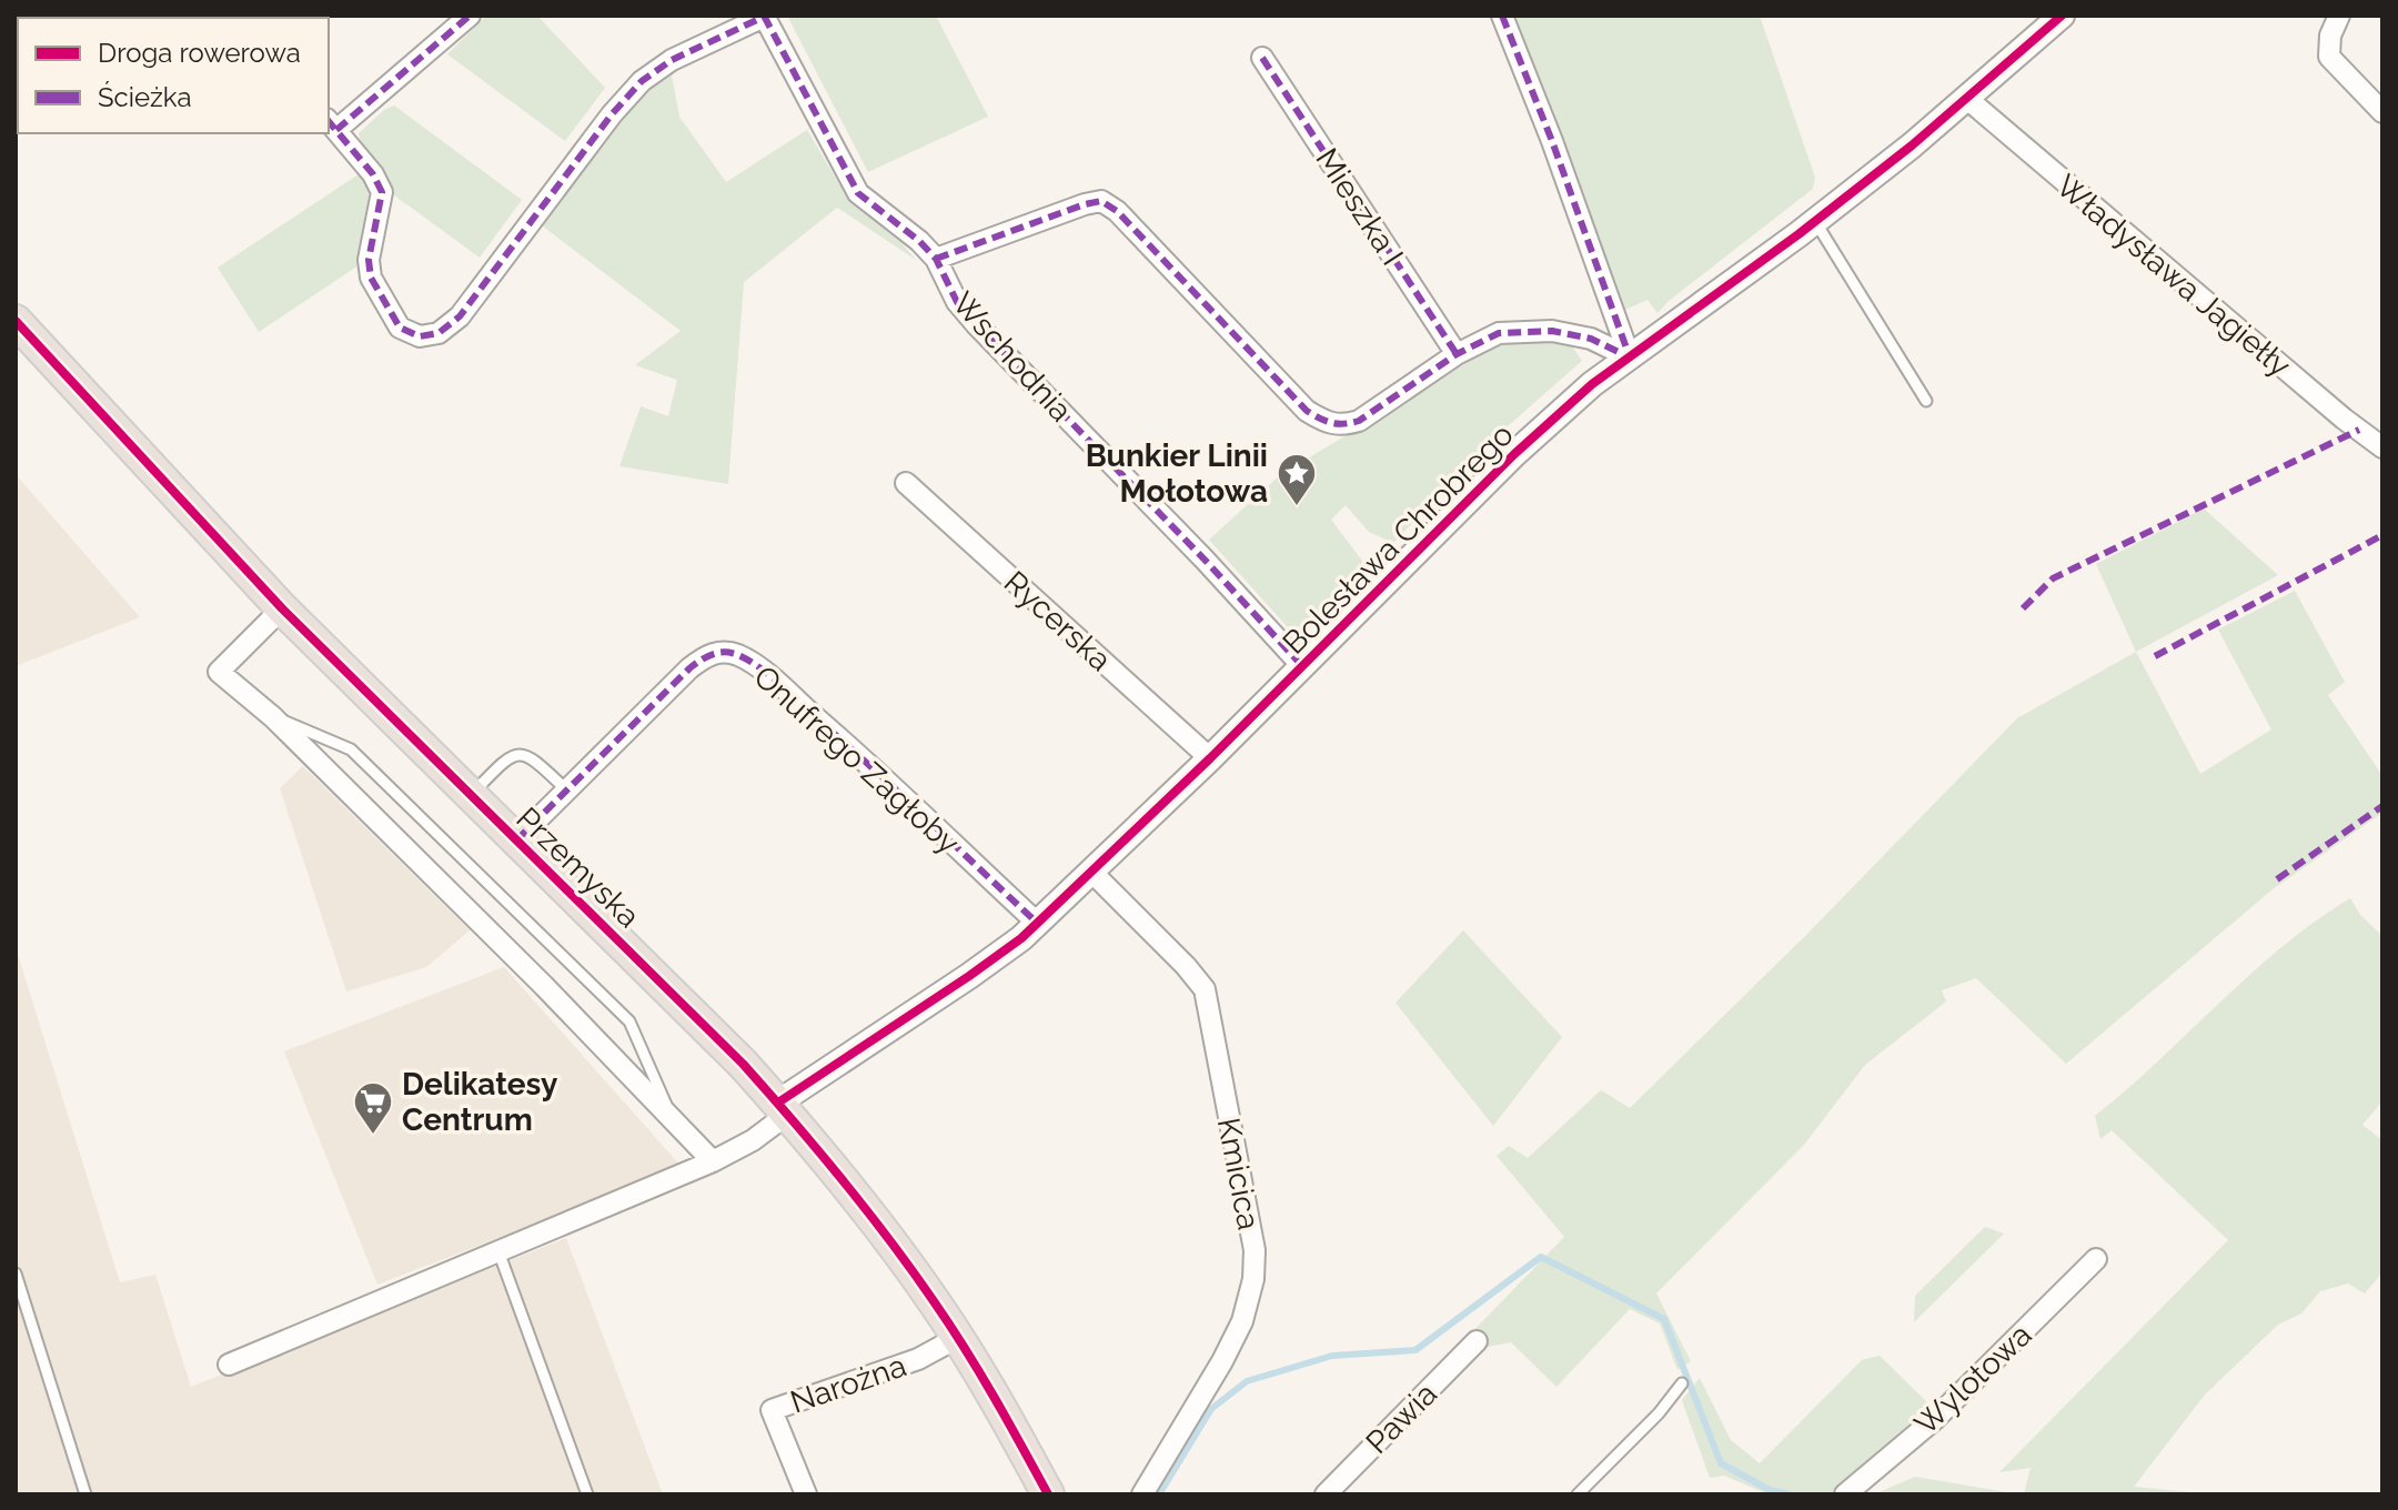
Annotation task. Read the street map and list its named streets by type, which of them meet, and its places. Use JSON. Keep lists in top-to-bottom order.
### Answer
{
  "streets": {
    "main road": ["Przemyska"],
    "street": [
      "Mieszka I",
      "Władysława Jagiełły",
      "Wschodnia",
      "Bolesława Chrobrego",
      "Rycerska",
      "Onufrego Zagłoby",
      "Kmicica",
      "Wylotowa",
      "Narożna",
      "Pawia"
    ]
  },
  "crossings": [
    ["Władysława Jagiełły", "Bolesława Chrobrego"],
    ["Wschodnia", "Bolesława Chrobrego"],
    ["Bolesława Chrobrego", "Rycerska"],
    ["Bolesława Chrobrego", "Onufrego Zagłoby"],
    ["Bolesława Chrobrego", "Przemyska"],
    ["Bolesława Chrobrego", "Kmicica"],
    ["Onufrego Zagłoby", "Przemyska"],
    ["Przemyska", "Narożna"]
  ],
  "places": {
    "place": ["Bunkier Linii Mołotowa"],
    "supermarket": ["Delikatesy Centrum"]
  },
  "legend": ["Droga rowerowa", "Ścieżka"]
}
